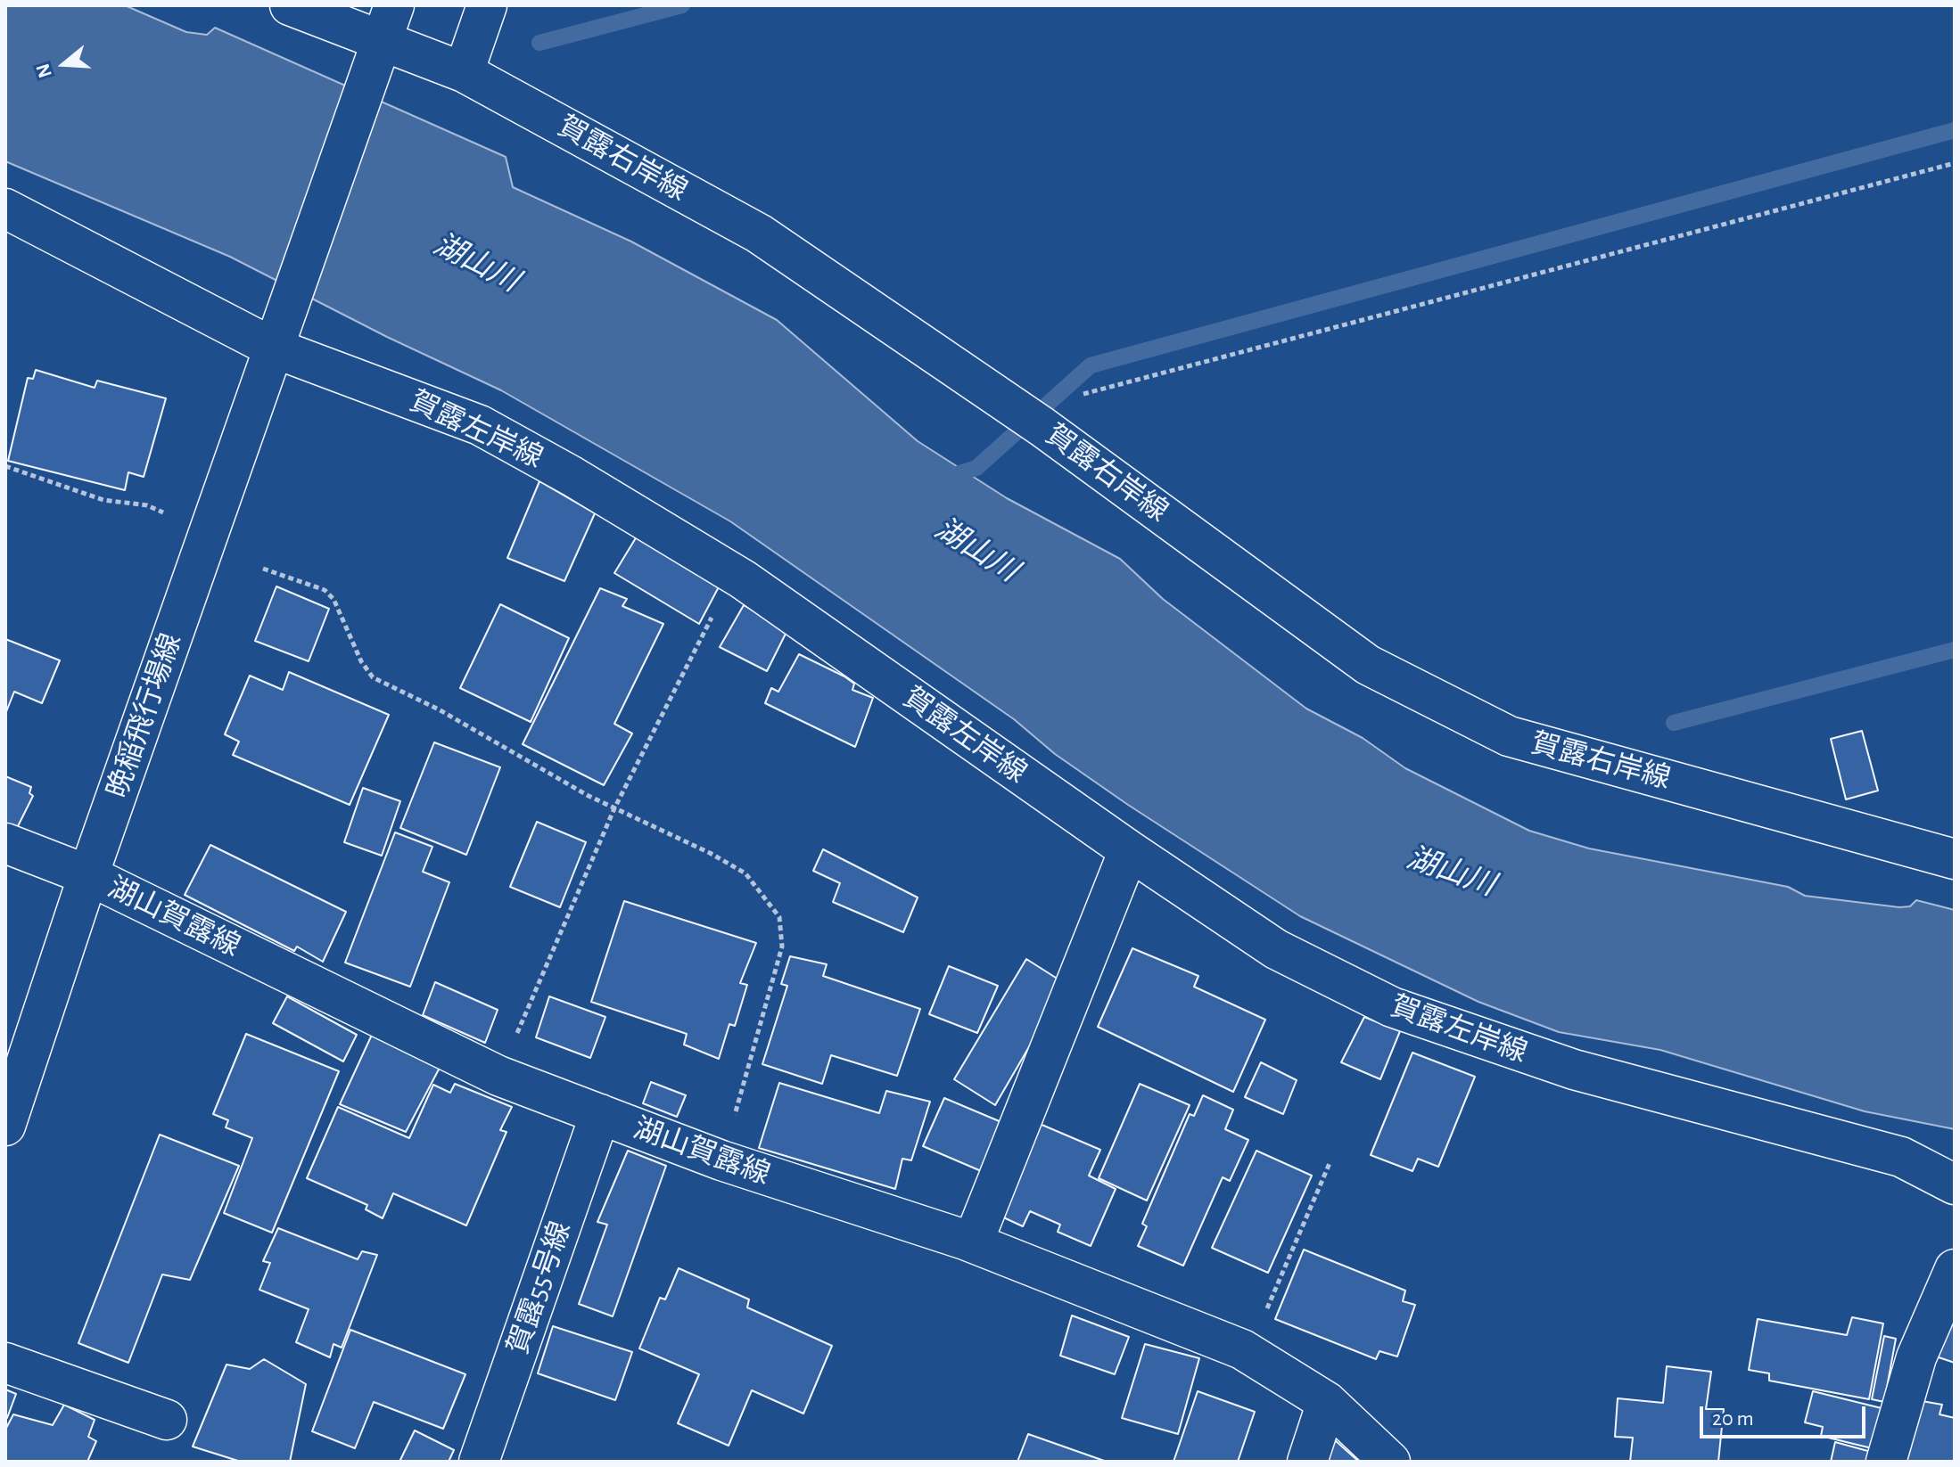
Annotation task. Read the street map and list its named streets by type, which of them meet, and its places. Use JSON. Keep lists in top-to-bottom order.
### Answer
{
  "streets": {
    "street": [
      "賀露右岸線",
      "賀露左岸線",
      "晩稲飛行場線",
      "湖山賀露線",
      "賀露55号線"
    ]
  },
  "crossings": [
    ["賀露右岸線", "晩稲飛行場線"],
    ["賀露左岸線", "晩稲飛行場線"],
    ["晩稲飛行場線", "湖山賀露線"],
    ["湖山賀露線", "賀露55号線"]
  ],
  "water": ["湖山川"],
  "scale_bar": "20 m",
  "north": "left"
}
